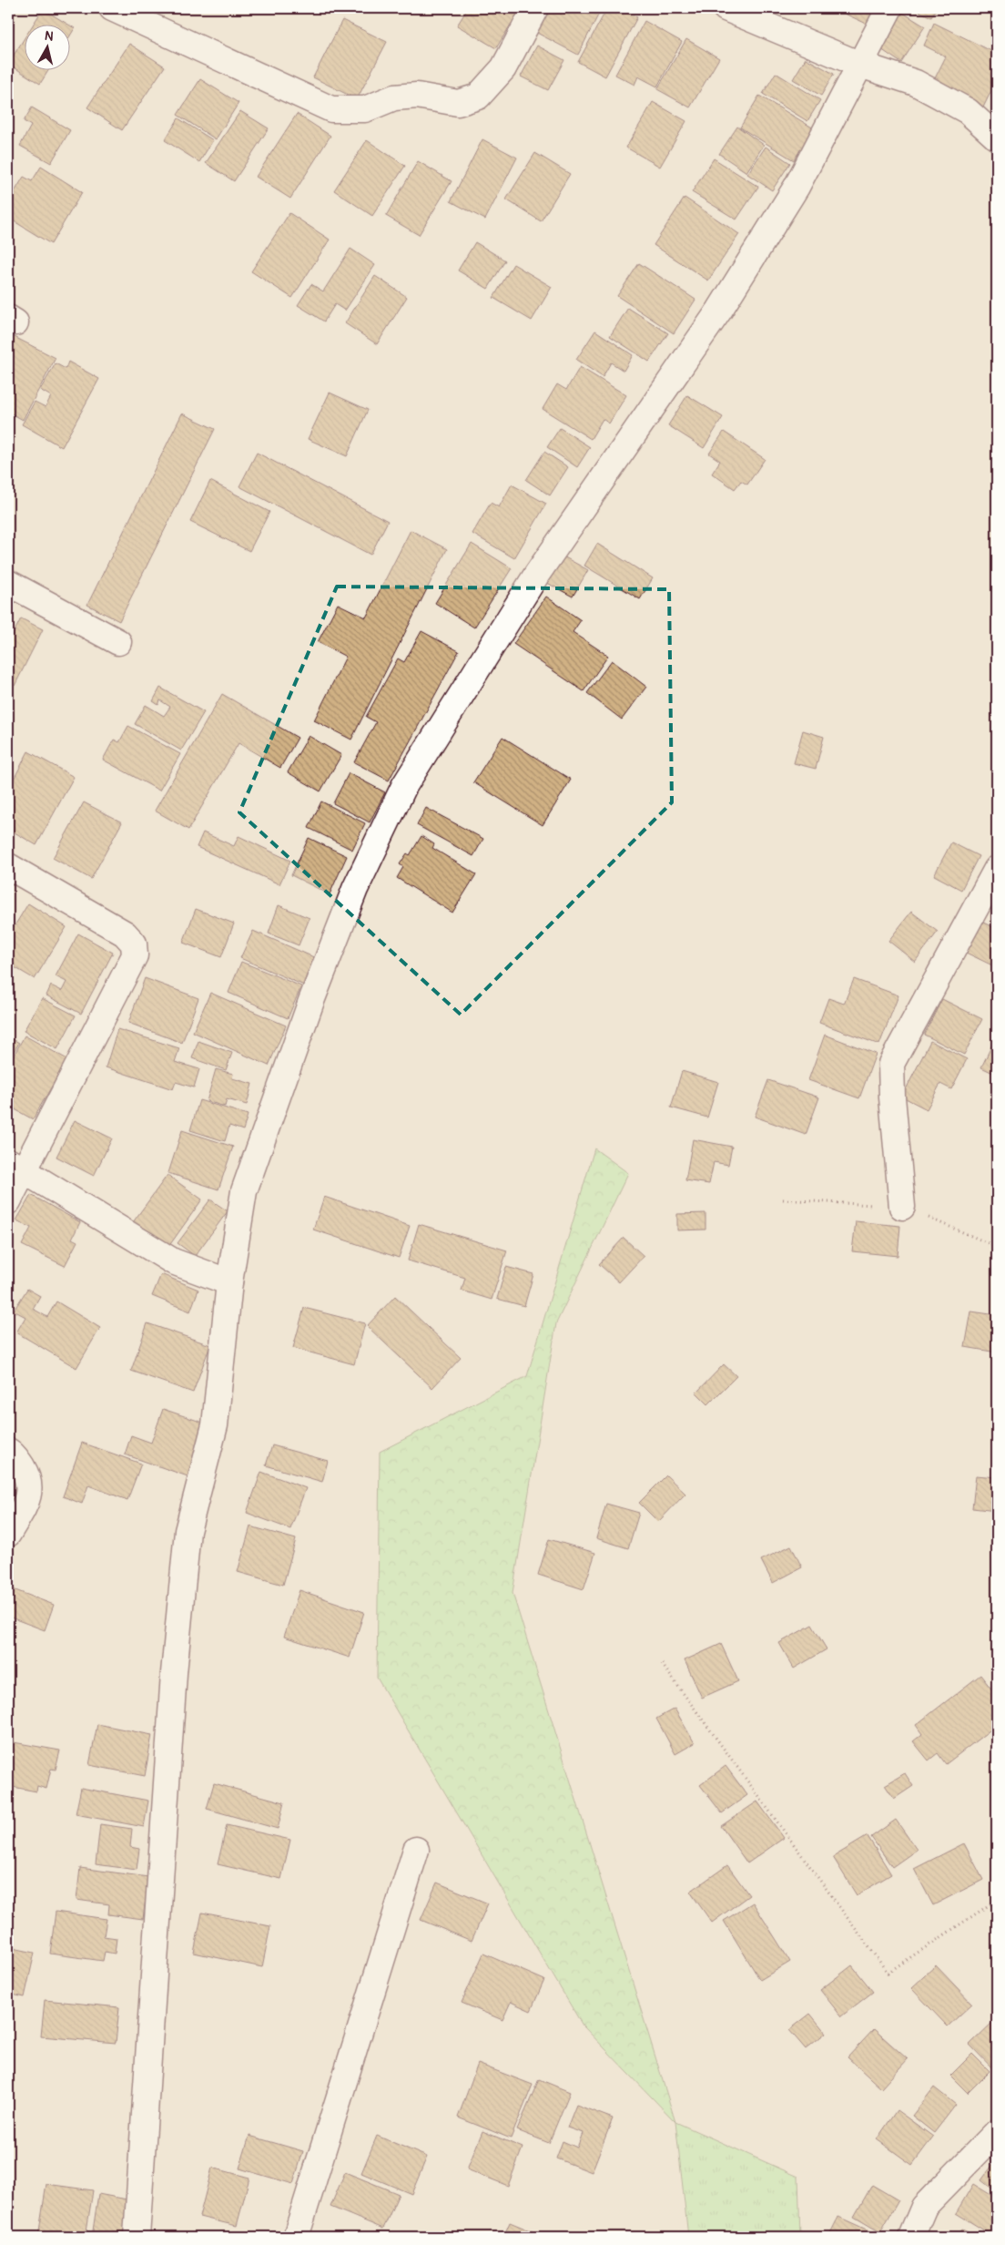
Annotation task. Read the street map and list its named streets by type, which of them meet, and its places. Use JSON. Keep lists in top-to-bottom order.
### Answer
{
  "north": "top"
}
